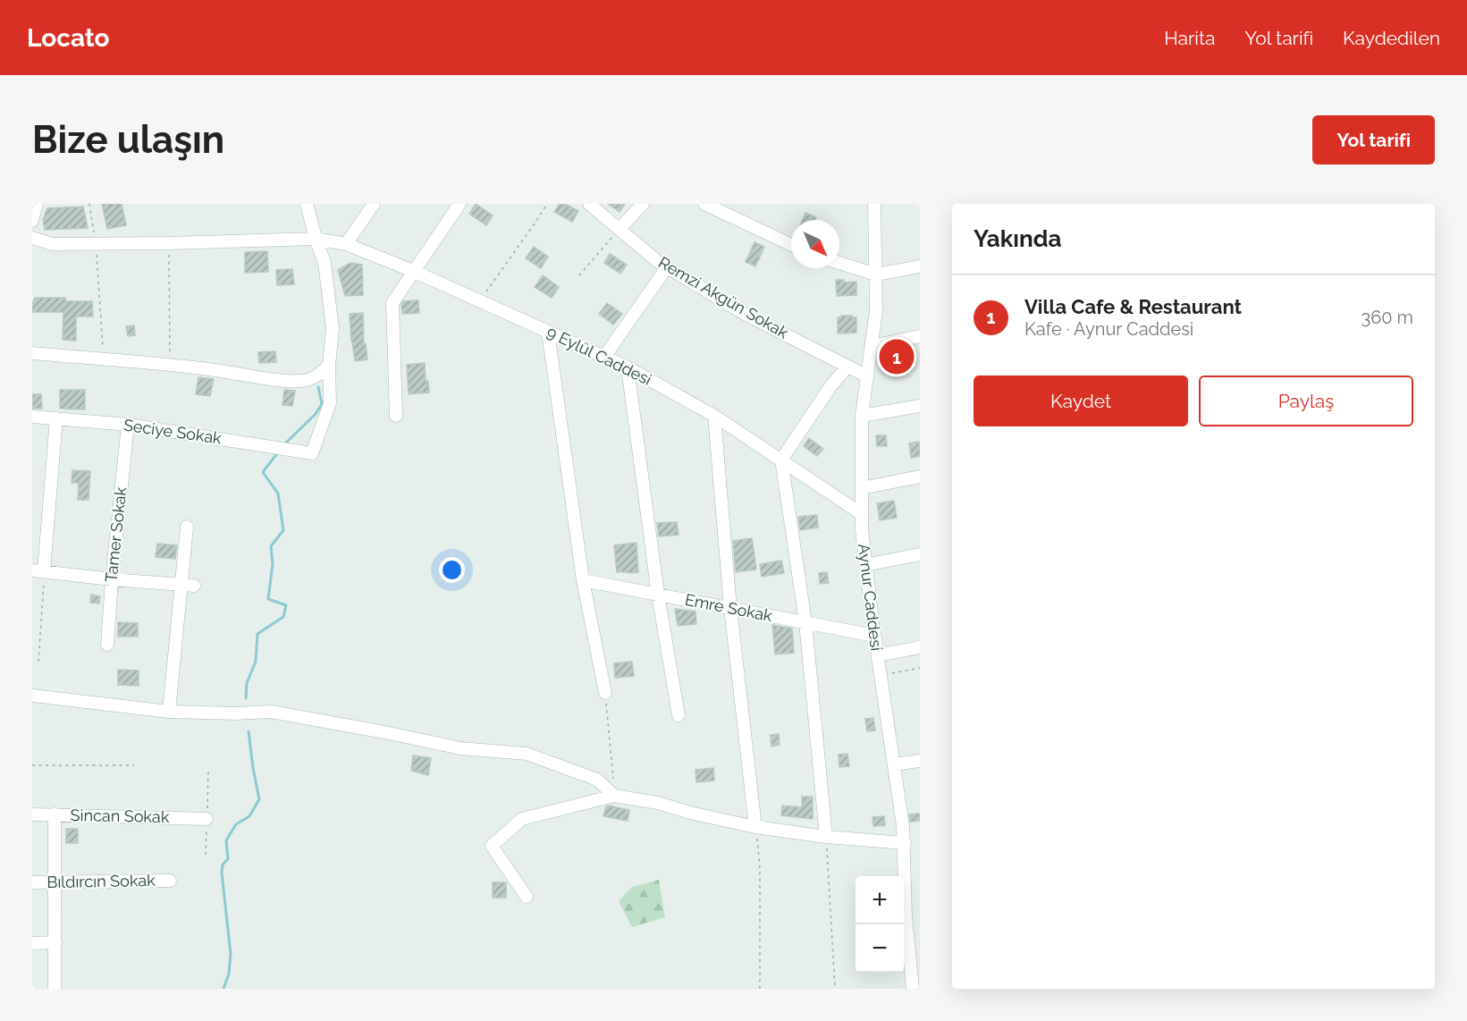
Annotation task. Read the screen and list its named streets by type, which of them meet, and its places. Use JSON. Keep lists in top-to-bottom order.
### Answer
{
  "streets": {
    "street": [
      "Remzi Akgün Sokak",
      "9 Eylül Caddesi",
      "Seciye Sokak",
      "Tamer Sokak",
      "Aynur Caddesi",
      "Emre Sokak",
      "Sincan Sokak",
      "Bıldırcın Sokak"
    ]
  },
  "crossings": [
    ["Remzi Akgün Sokak", "Aynur Caddesi"],
    ["9 Eylül Caddesi", "Aynur Caddesi"],
    ["Seciye Sokak", "Tamer Sokak"],
    ["Aynur Caddesi", "Emre Sokak"]
  ],
  "north": "bottom right",
  "page": {
    "header": "Locato",
    "nav": ["Harita", "Yol tarifi", "Kaydedilen"],
    "buttons": [
      "Yol tarifi",
      ["Kaydet", "Paylaş"]
    ],
    "title": "Bize ulaşın",
    "heading": "Yakında",
    "list": [
      {
        "mark": "1",
        "name": "Villa Cafe & Restaurant",
        "note": "Kafe · Aynur Caddesi",
        "value": "360 m"
      }
    ],
    "pins": "1",
    "map_buttons": ["+", "−"]
  }
}
